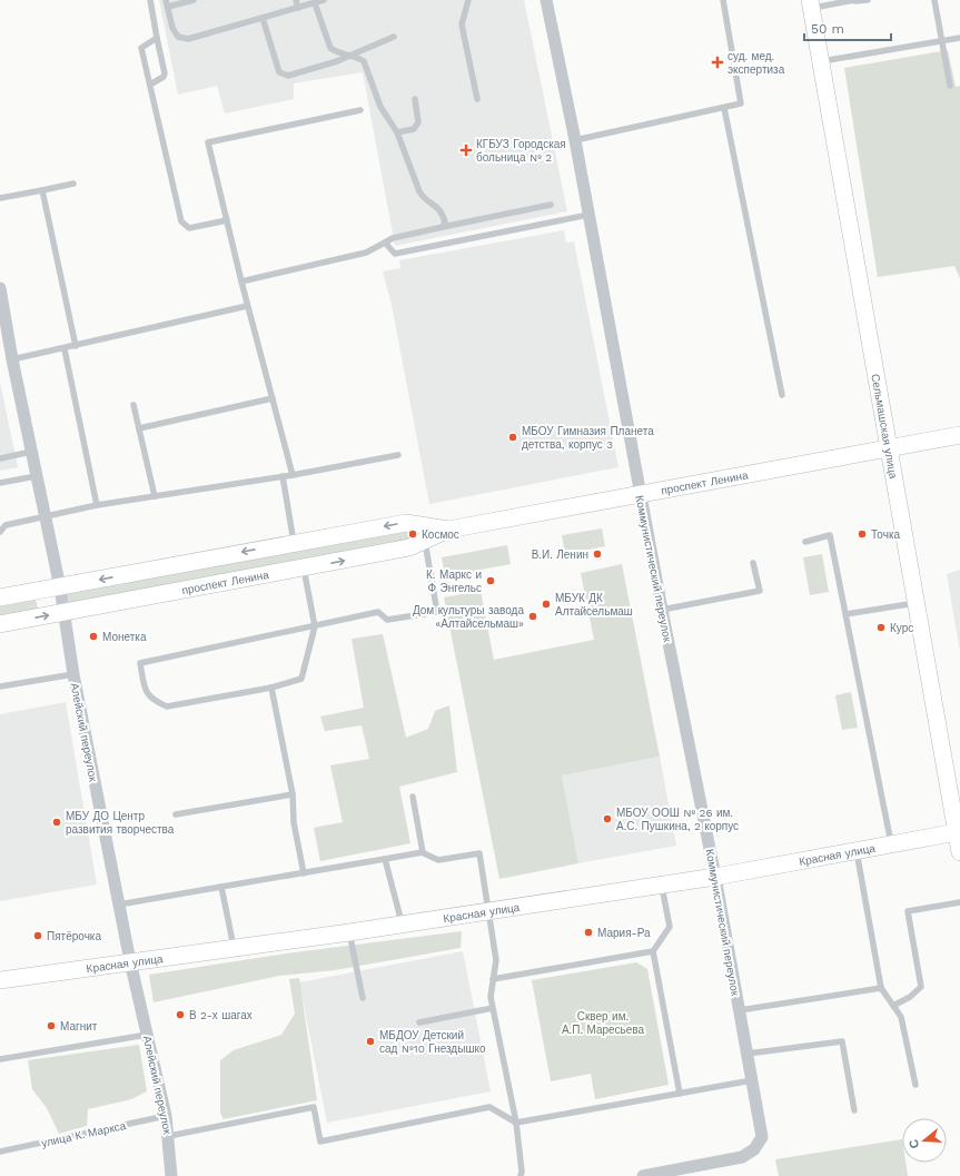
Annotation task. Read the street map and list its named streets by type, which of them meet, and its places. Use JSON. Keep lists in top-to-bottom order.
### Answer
{
  "streets": {
    "main road": ["Сельмашская улица", "проспект Ленина", "Красная улица"],
    "street": ["Коммунистический переулок", "Алейский переулок"],
    "lane": ["улица К. Маркса"]
  },
  "crossings": [
    ["Сельмашская улица", "проспект Ленина"],
    ["Сельмашская улица", "Красная улица"],
    ["проспект Ленина", "Коммунистический переулок"],
    ["проспект Ленина", "Алейский переулок"],
    ["Коммунистический переулок", "Красная улица"],
    ["Алейский переулок", "Красная улица"],
    ["Алейский переулок", "улица К. Маркса"]
  ],
  "parks": ["Сквер им. А.П. Маресьева"],
  "places": {
    "health": ["суд. мед. экспертиза", "КГБУЗ Городская больница № 2"],
    "other": [
      "МБОУ Гимназия Планета детства, корпус 3",
      "Космос",
      "Точка",
      "В.И. Ленин",
      "К. Маркс и Ф Энгельс",
      "МБУК ДК Алтайсельмаш",
      "Дом культуры завода «Алтайсельмаш»",
      "Курс",
      "Монетка",
      "МБОУ ООШ № 26 им. А.С. Пушкина, 2 корпус",
      "МБУ ДО Центр развития творчества",
      "Мария-Ра",
      "Пятёрочка",
      "В 2-х шагах",
      "Магнит",
      "МБДОУ Детский сад №10 Гнездышко"
    ]
  },
  "scale_bar": "50 m",
  "north": "left"
}
